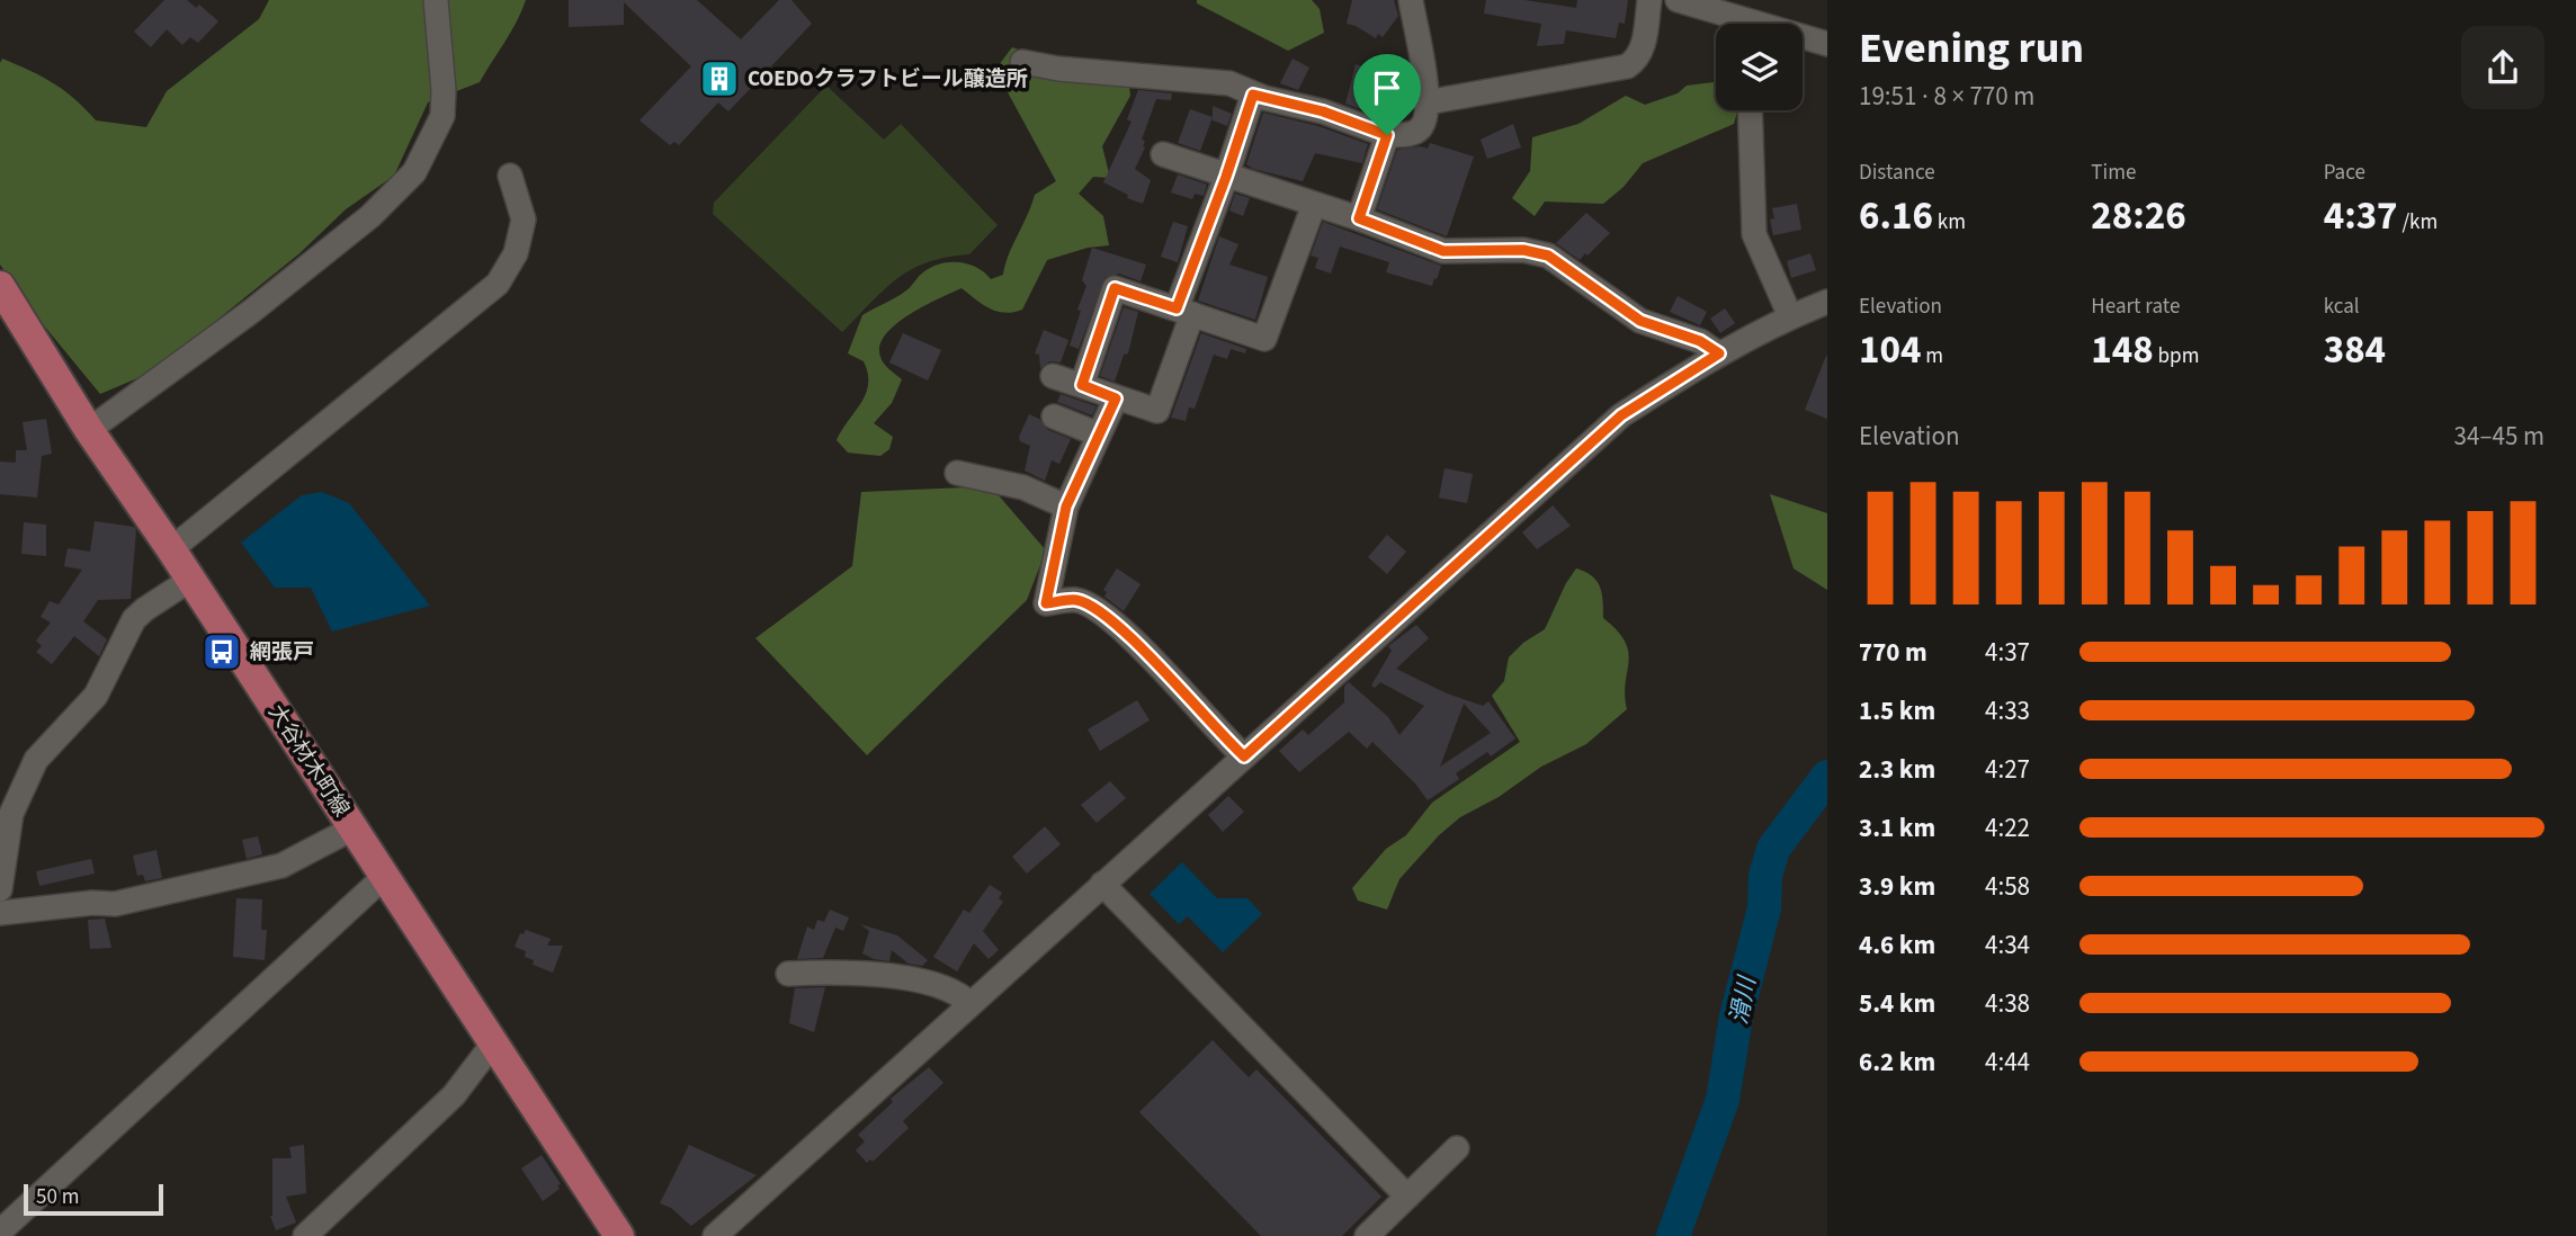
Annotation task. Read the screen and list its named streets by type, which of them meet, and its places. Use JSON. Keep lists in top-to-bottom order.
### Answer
{
  "streets": {
    "main road": ["大谷材木町線"]
  },
  "water": ["滑川"],
  "places": {
    "building": ["COEDOクラフトビール醸造所"],
    "bus stop": ["網張戸"]
  },
  "scale_bar": "50 m",
  "page": {
    "heading": ["Evening run", "19:51 · 8 × 770 m"],
    "stats": [
      ["Distance", "6.16 km"],
      ["Time", "28:26"],
      ["Pace", "4:37 /km"],
      ["Elevation", "104 m"],
      ["Heart rate", "148 bpm"],
      ["kcal", "384"]
    ],
    "chart": ["Elevation", "34–45 m"],
    "list": [
      {
        "name": "770 m",
        "note": "4:37"
      },
      {
        "name": "1.5 km",
        "note": "4:33"
      },
      {
        "name": "2.3 km",
        "note": "4:27"
      },
      {
        "name": "3.1 km",
        "note": "4:22"
      },
      {
        "name": "3.9 km",
        "note": "4:58"
      },
      {
        "name": "4.6 km",
        "note": "4:34"
      },
      {
        "name": "5.4 km",
        "note": "4:38"
      },
      {
        "name": "6.2 km",
        "note": "4:44"
      }
    ],
    "scale": "50 m"
  }
}
